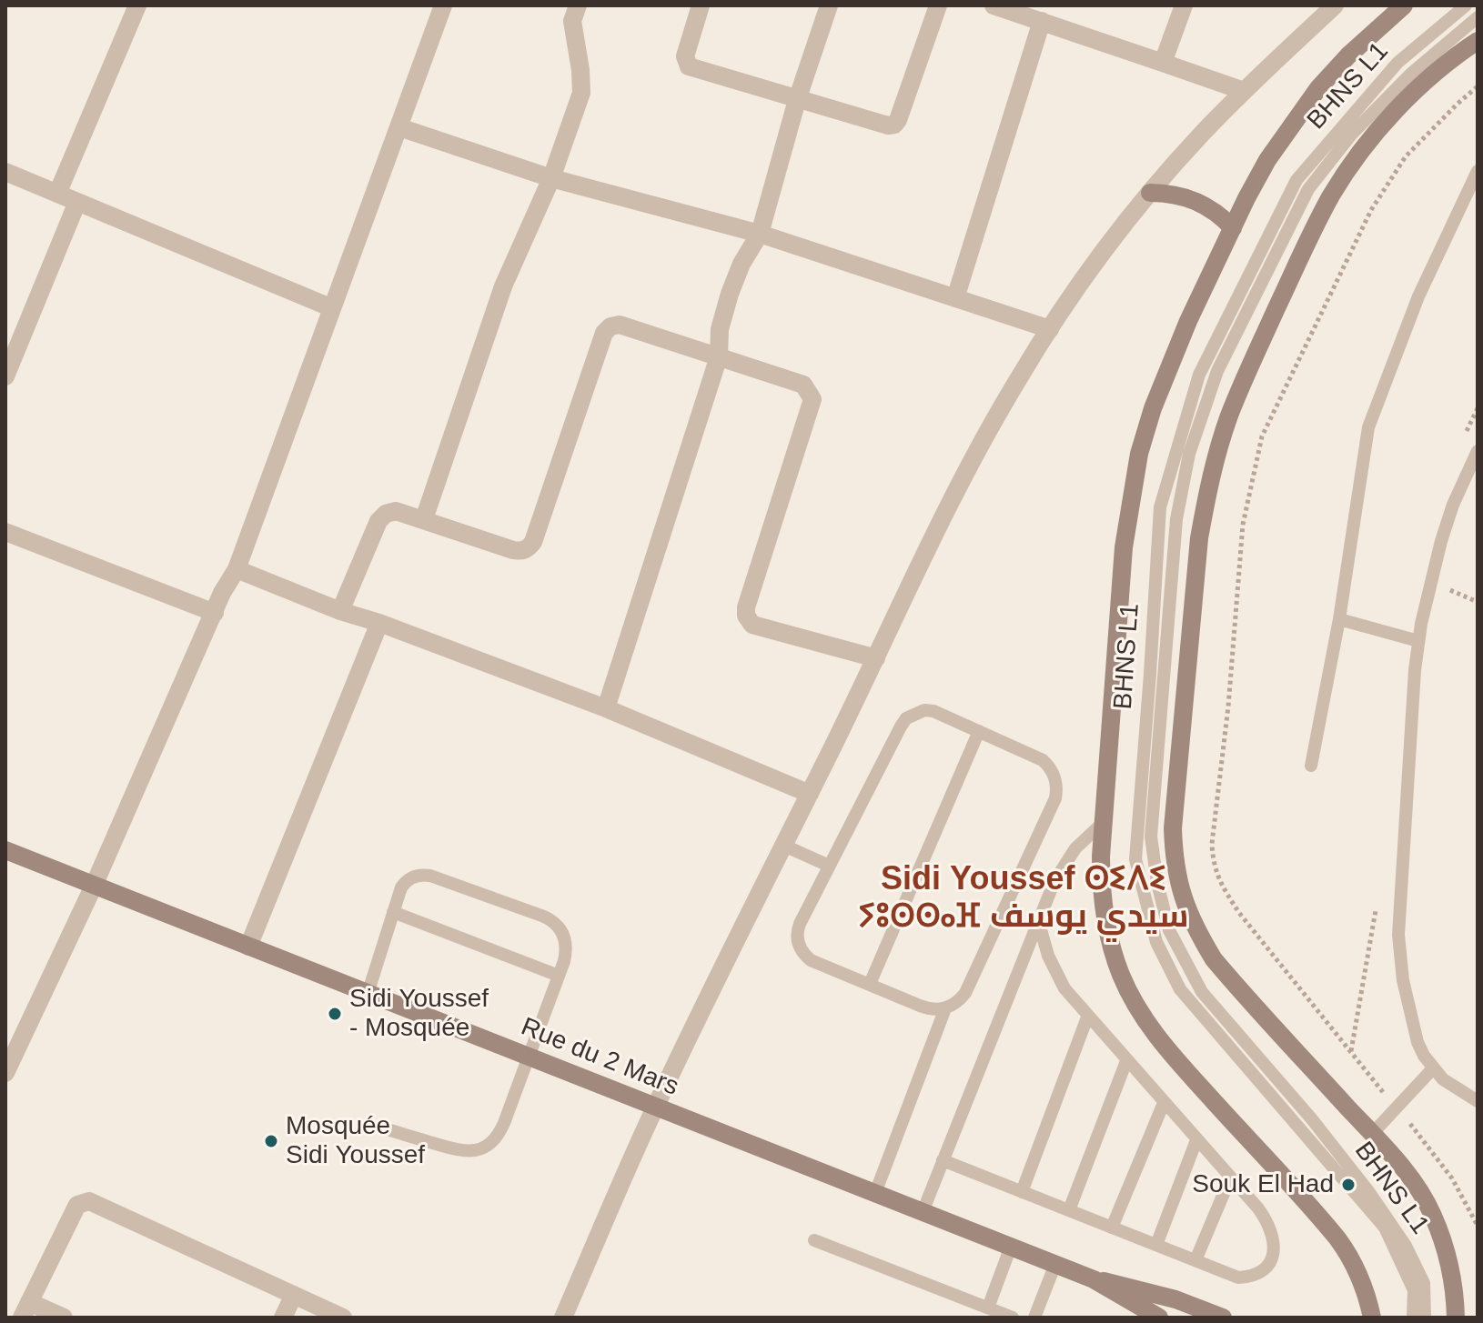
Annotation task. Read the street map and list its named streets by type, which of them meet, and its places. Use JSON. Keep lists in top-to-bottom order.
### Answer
{
  "streets": {
    "street": ["Rue du 2 Mars"],
    "lane": ["BHNS L1"]
  },
  "districts": ["Sidi Youssef ⵙⵉⴷⵉ ⵢⵓⵙⵙⴰⴼ سيدي يوسف"],
  "places": ["Sidi Youssef - Mosquée", "Mosquée Sidi Youssef", "Souk El Had"]
}
